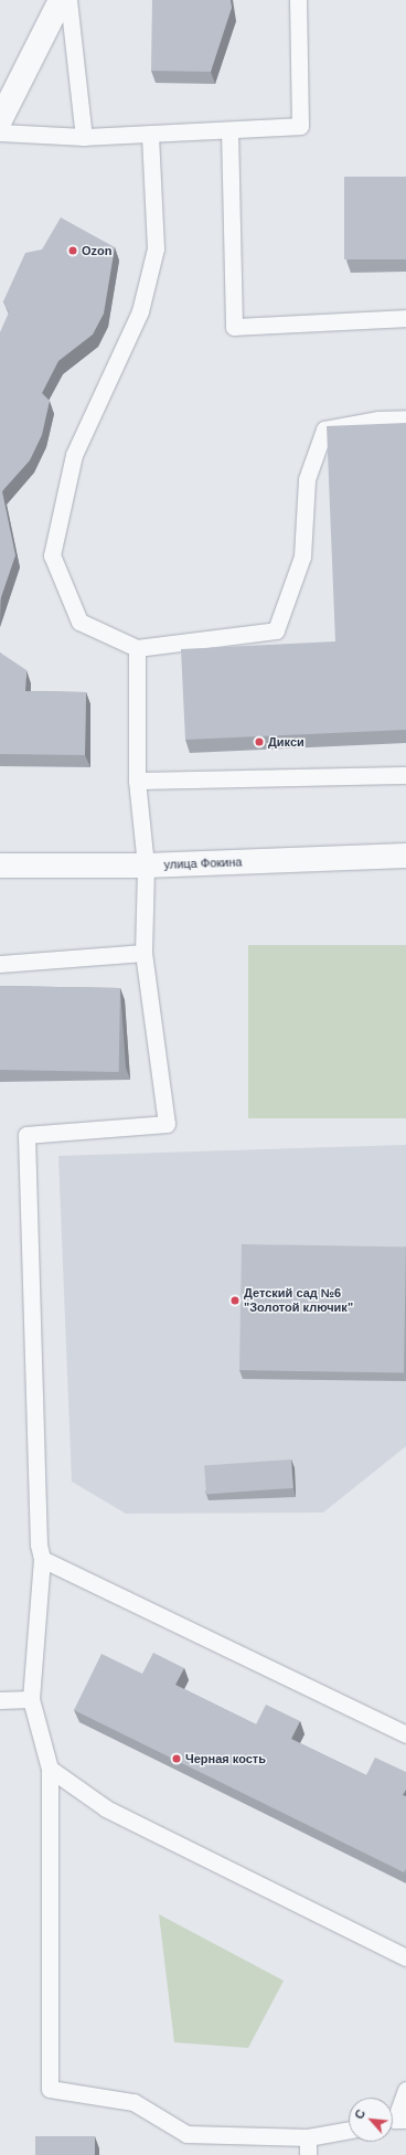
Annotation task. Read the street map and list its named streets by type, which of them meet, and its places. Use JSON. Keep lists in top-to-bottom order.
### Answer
{
  "streets": {
    "street": ["улица Фокина"]
  },
  "places": [
    "Ozon",
    "Дикси",
    "Детский сад №6 \"Золотой ключик\"",
    "Черная кость"
  ],
  "north": "top left"
}
